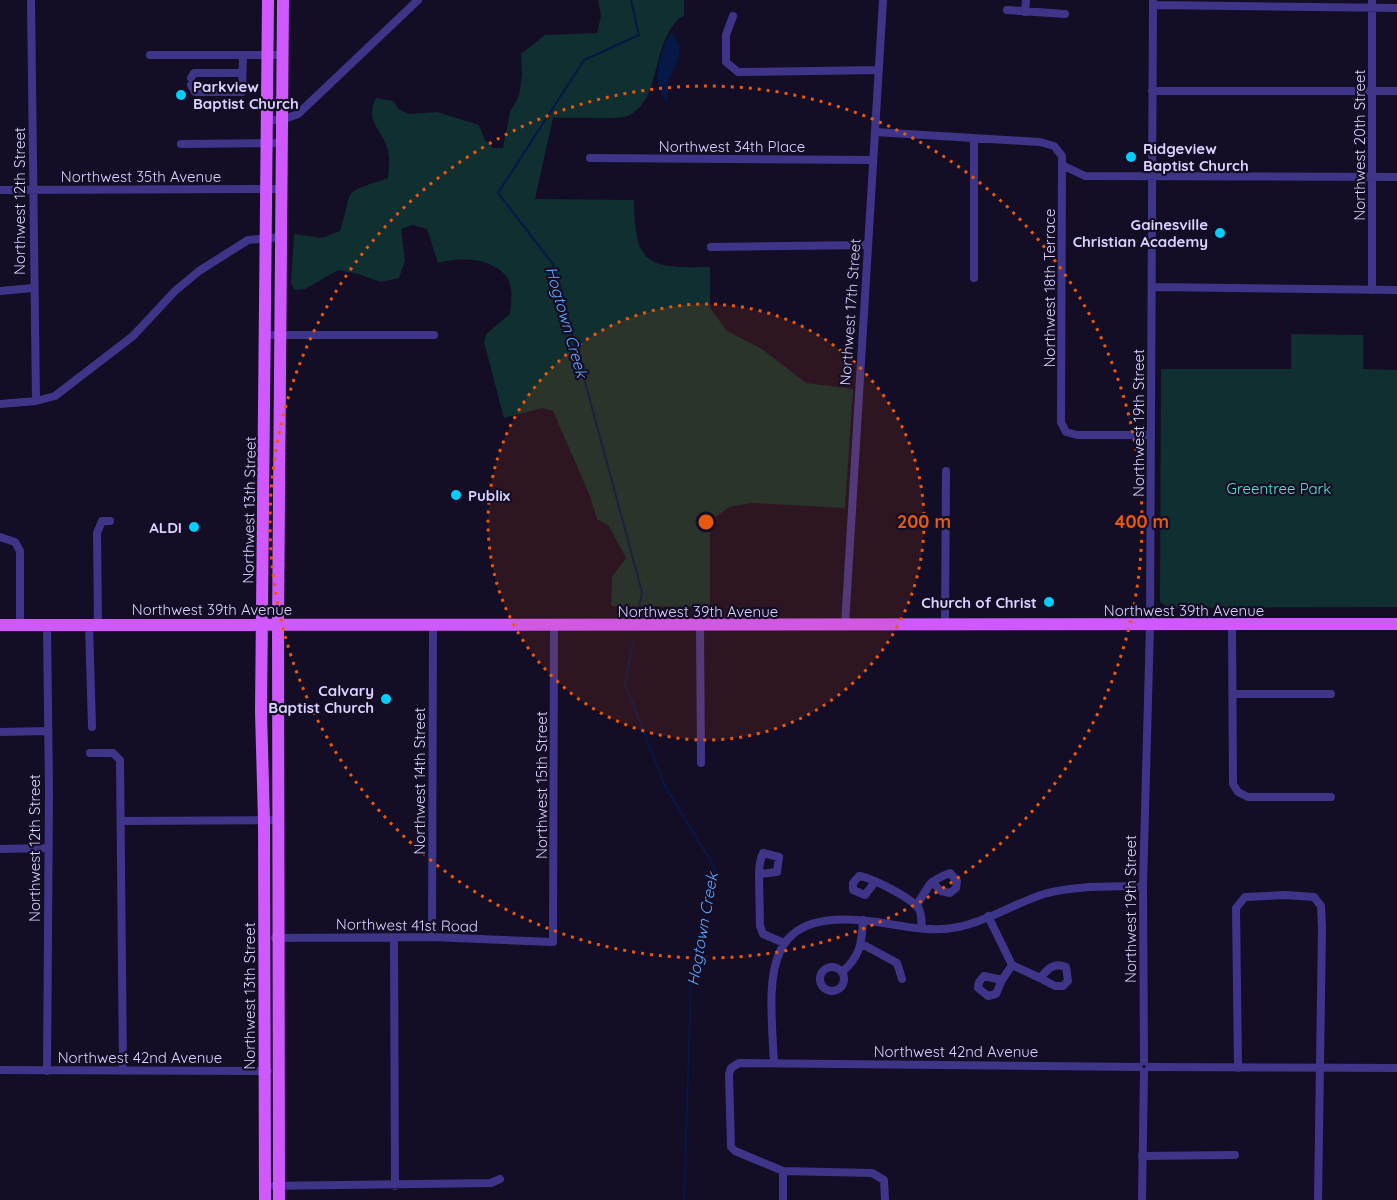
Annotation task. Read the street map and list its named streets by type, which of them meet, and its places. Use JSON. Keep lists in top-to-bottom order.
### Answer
{
  "streets": {
    "main road": ["Northwest 13th Street", "Northwest 39th Avenue"],
    "street": [
      "Northwest 20th Street",
      "Northwest 34th Place",
      "Northwest 35th Avenue",
      "Northwest 12th Street",
      "Northwest 18th Terrace",
      "Northwest 17th Street",
      "Northwest 19th Street",
      "Northwest 14th Street",
      "Northwest 15th Street",
      "Northwest 41st Road",
      "Northwest 42nd Avenue"
    ]
  },
  "crossings": [
    ["Northwest 34th Place", "Northwest 17th Street"],
    ["Northwest 35th Avenue", "Northwest 12th Street"],
    ["Northwest 35th Avenue", "Northwest 13th Street"],
    ["Northwest 12th Street", "Northwest 39th Avenue"],
    ["Northwest 12th Street", "Northwest 42nd Avenue"],
    ["Northwest 18th Terrace", "Northwest 19th Street"],
    ["Northwest 17th Street", "Northwest 39th Avenue"],
    ["Northwest 19th Street", "Northwest 39th Avenue"],
    ["Northwest 19th Street", "Northwest 42nd Avenue"],
    ["Northwest 13th Street", "Northwest 39th Avenue"],
    ["Northwest 13th Street", "Northwest 41st Road"],
    ["Northwest 13th Street", "Northwest 42nd Avenue"],
    ["Northwest 39th Avenue", "Northwest 14th Street"],
    ["Northwest 39th Avenue", "Northwest 15th Street"],
    ["Northwest 14th Street", "Northwest 41st Road"],
    ["Northwest 15th Street", "Northwest 41st Road"]
  ],
  "water": ["Hogtown Creek"],
  "parks": ["Greentree Park"],
  "places": [
    "Parkview Baptist Church",
    "Ridgeview Baptist Church",
    "Gainesville Christian Academy",
    "Publix",
    "ALDI",
    "Church of Christ",
    "Calvary Baptist Church"
  ],
  "rings": ["200 m", "400 m"]
}
